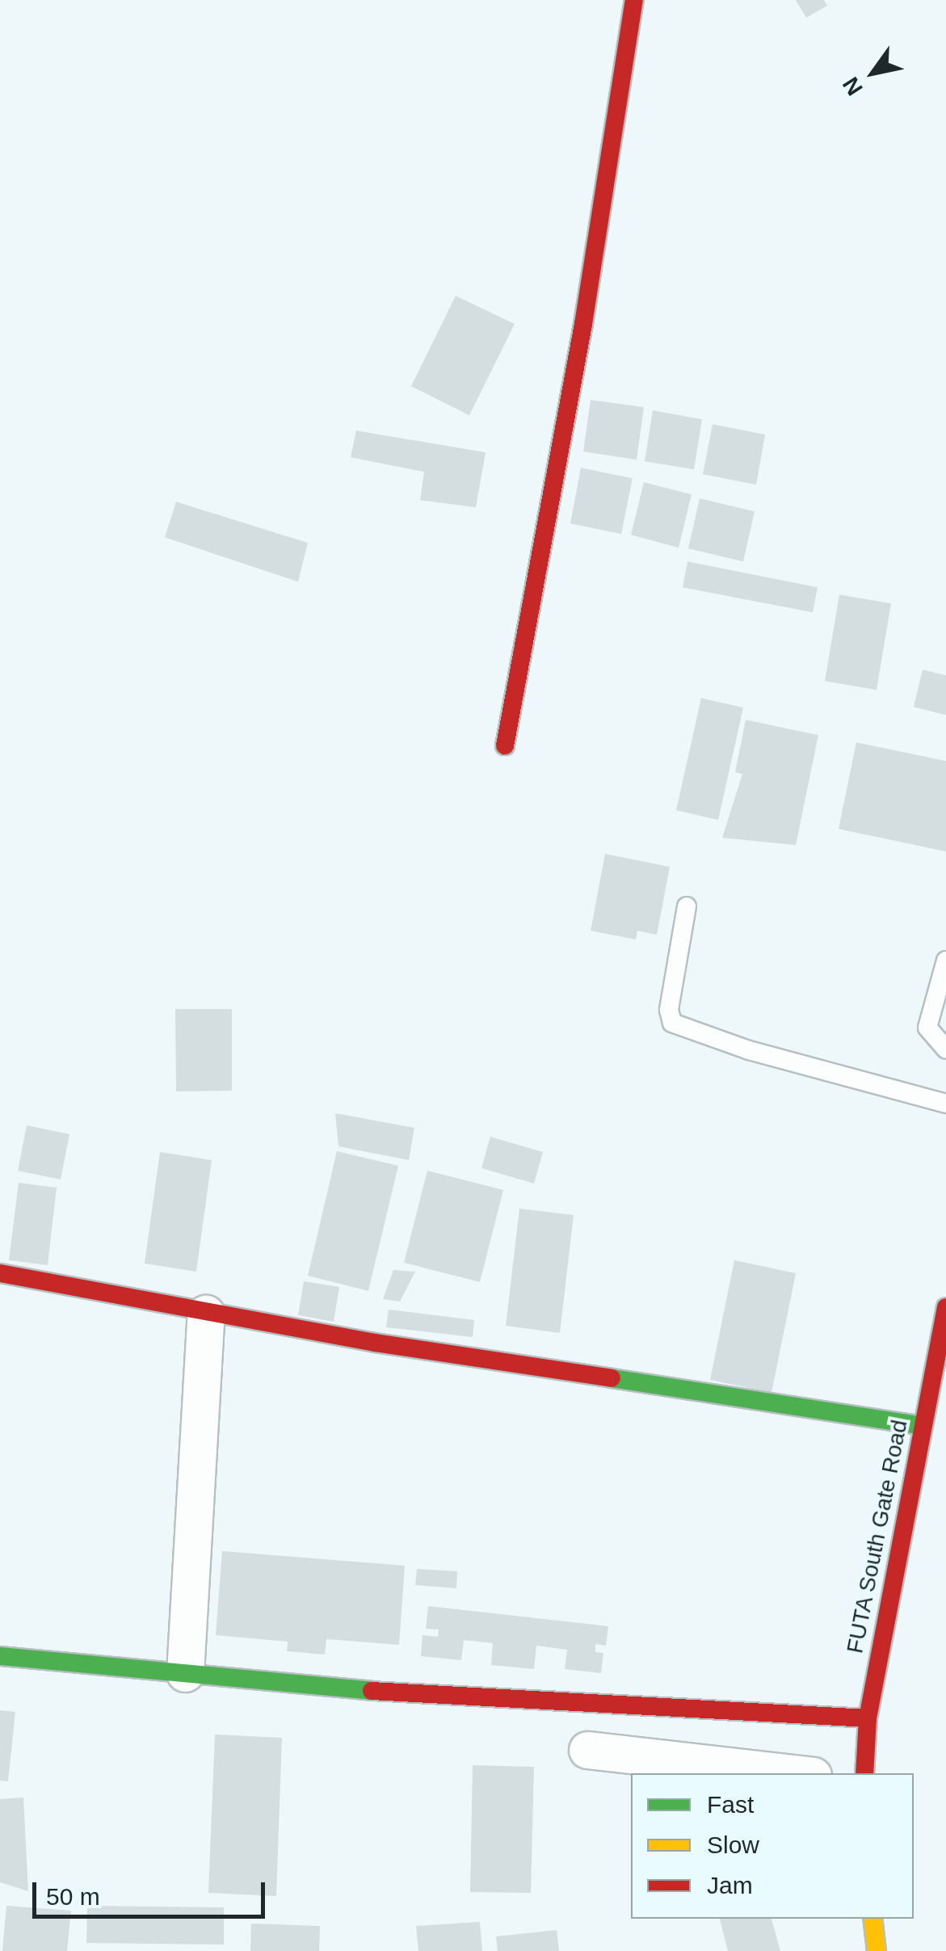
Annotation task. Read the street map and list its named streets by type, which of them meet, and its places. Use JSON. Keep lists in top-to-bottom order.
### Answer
{
  "streets": {
    "street": ["FUTA South Gate Road"]
  },
  "legend": ["Fast", "Slow", "Jam"],
  "scale_bar": "50 m",
  "north": "bottom left"
}
